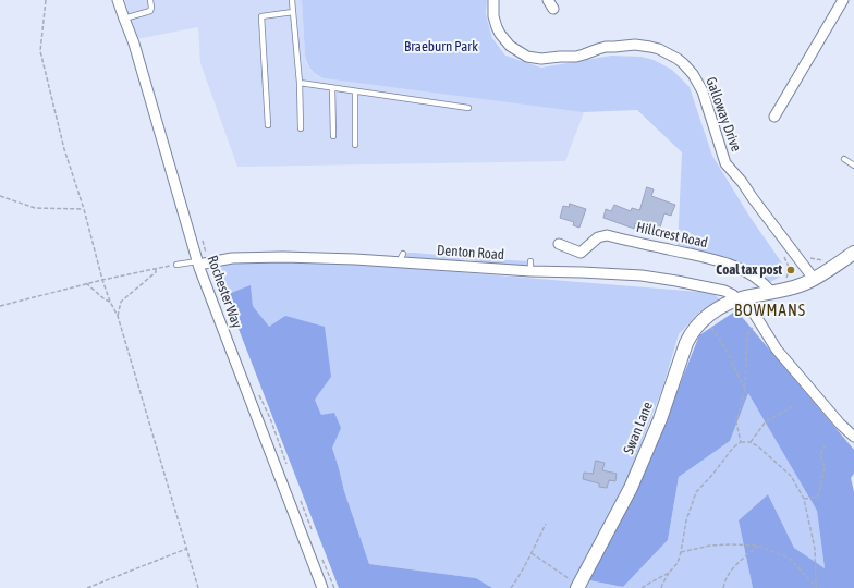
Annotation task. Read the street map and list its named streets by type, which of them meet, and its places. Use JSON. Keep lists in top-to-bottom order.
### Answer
{
  "streets": {
    "street": [
      "Galloway Drive",
      "Hillcrest Road",
      "Denton Road",
      "Rochester Way",
      "Swan Lane"
    ]
  },
  "crossings": [
    ["Galloway Drive", "Swan Lane"],
    ["Hillcrest Road", "Swan Lane"],
    ["Denton Road", "Rochester Way"],
    ["Denton Road", "Swan Lane"]
  ],
  "districts": ["BOWMANS"],
  "parks": ["Braeburn Park"],
  "places": ["Coal tax post"]
}
